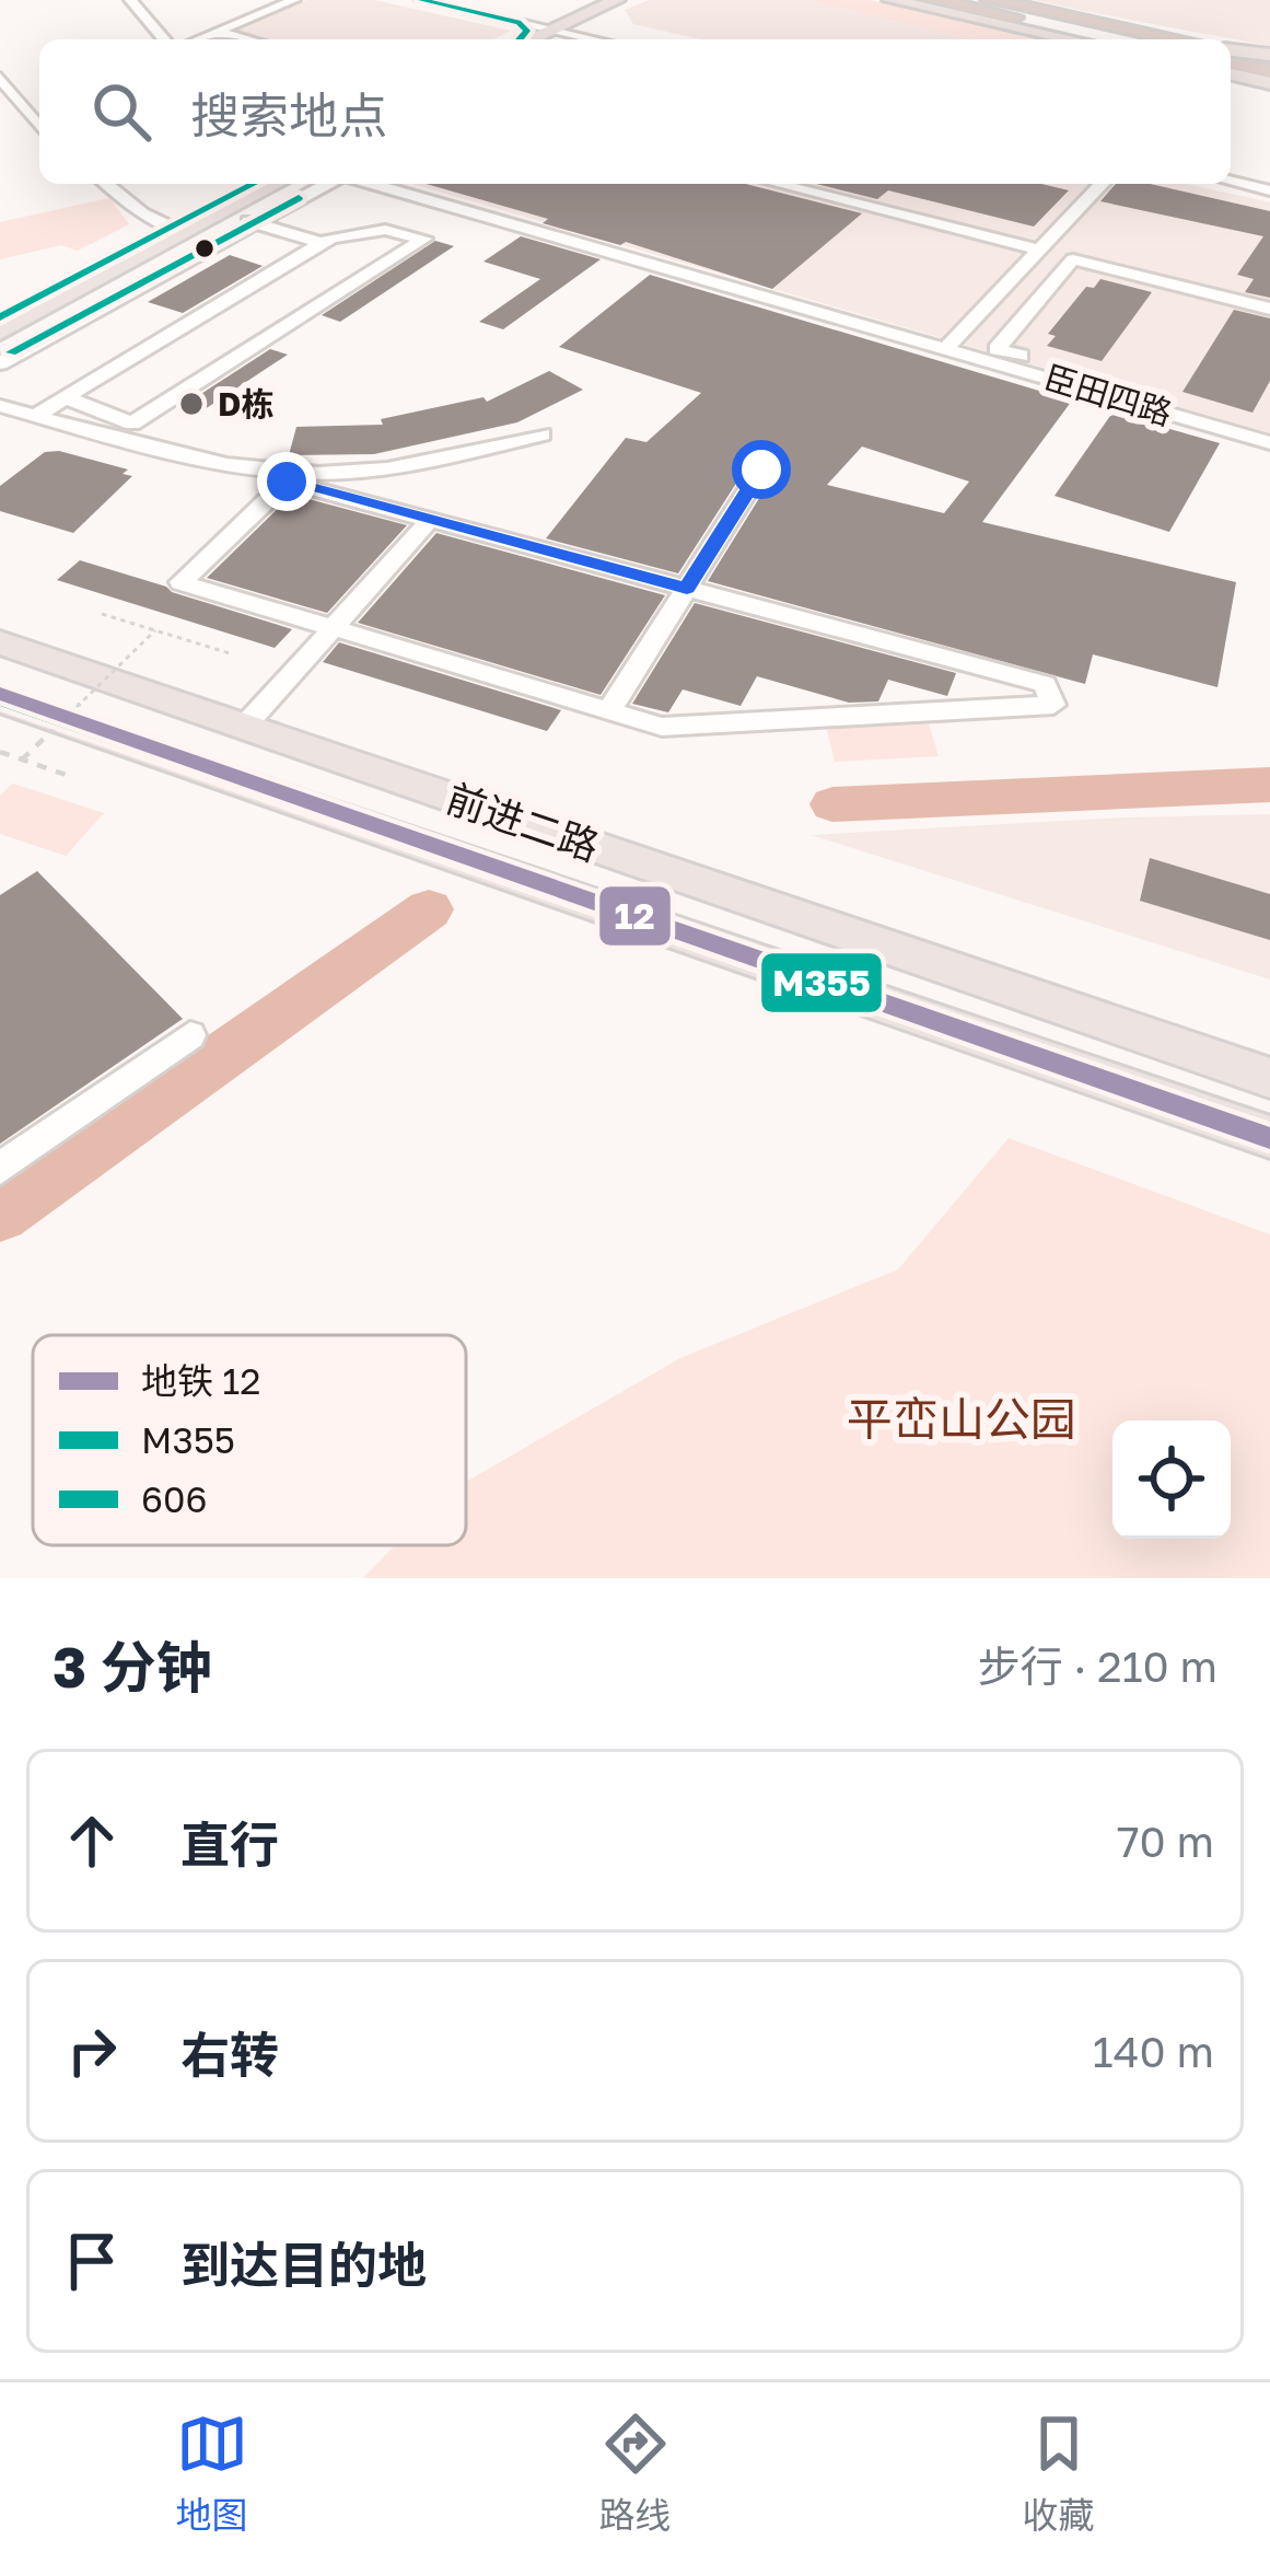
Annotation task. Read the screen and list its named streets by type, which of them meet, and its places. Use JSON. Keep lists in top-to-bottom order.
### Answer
{
  "streets": {
    "main road": ["前进二路"],
    "street": ["臣田四路"]
  },
  "parks": ["平峦山公园"],
  "places": ["D栋"],
  "lines": ["transit line M355", "transit line 606", "metro line 12"],
  "legend": ["地铁 12", "M355", "606"],
  "page": {
    "search": "搜索地点",
    "heading": ["3 分钟", "步行 · 210 m"],
    "list": [
      ["直行", "70 m"],
      ["右转", "140 m"],
      "到达目的地"
    ],
    "nav": ["地图", "路线", "收藏"]
  }
}
